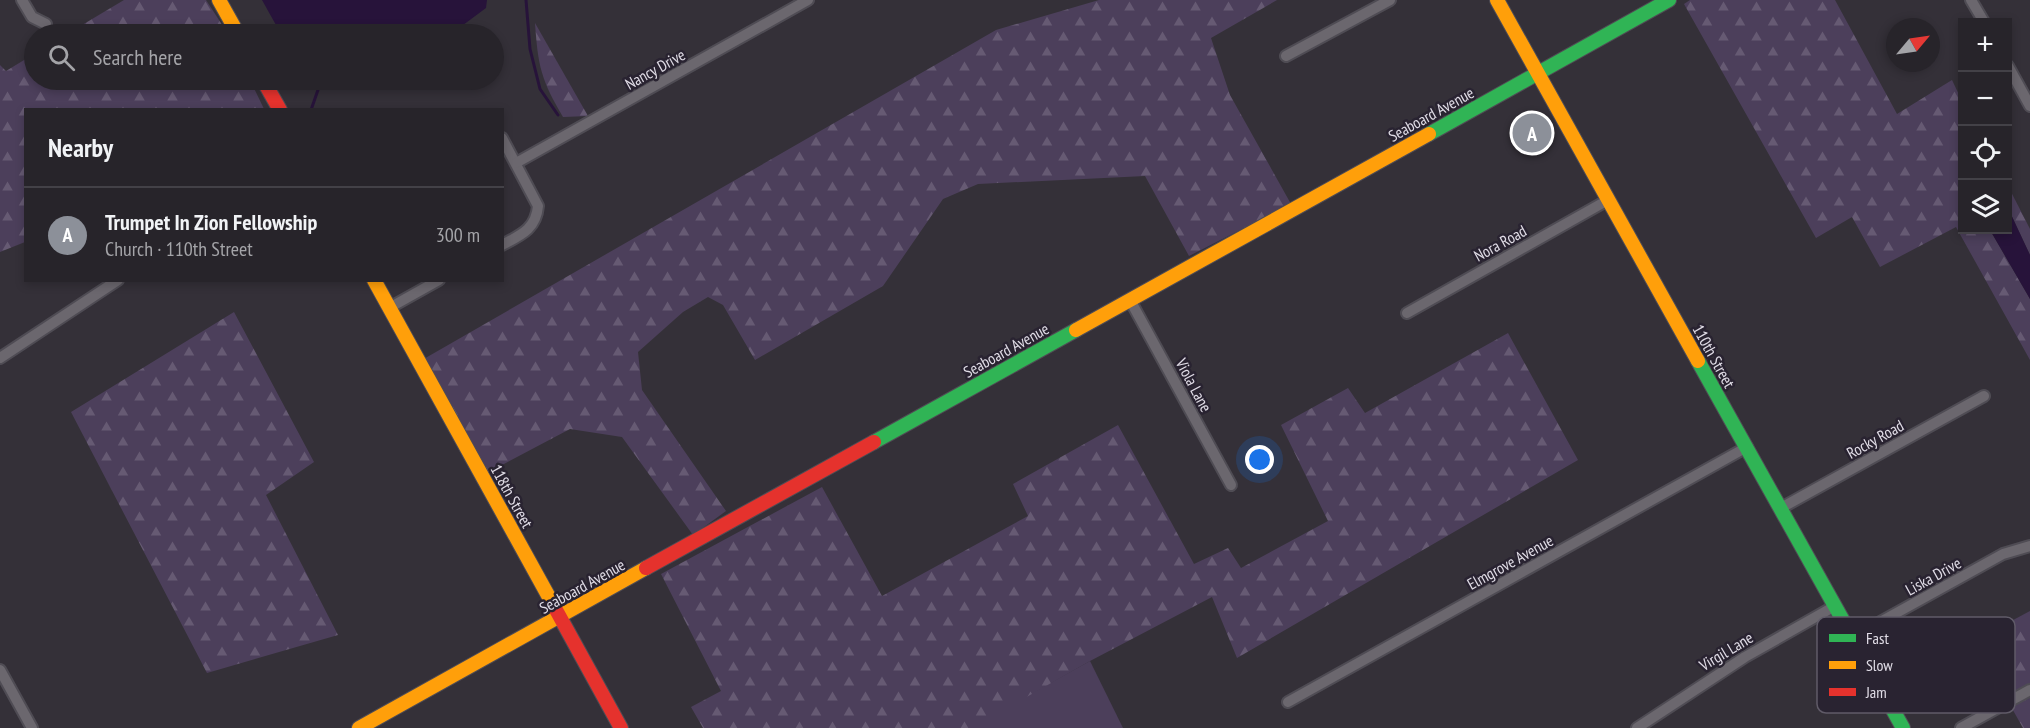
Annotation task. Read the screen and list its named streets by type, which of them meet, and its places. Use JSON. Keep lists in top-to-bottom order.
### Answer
{
  "streets": {
    "street": [
      "Nancy Drive",
      "Seaboard Avenue",
      "Nora Road",
      "110th Street",
      "Viola Lane",
      "Rocky Road",
      "118th Street",
      "Elmgrove Avenue",
      "Liska Drive",
      "Virgil Lane"
    ]
  },
  "crossings": [
    ["Seaboard Avenue", "110th Street"],
    ["Seaboard Avenue", "Viola Lane"],
    ["Seaboard Avenue", "118th Street"],
    ["Nora Road", "110th Street"],
    ["110th Street", "Rocky Road"],
    ["110th Street", "Elmgrove Avenue"],
    ["110th Street", "Virgil Lane"]
  ],
  "legend": ["Fast", "Slow", "Jam"],
  "north": "top right",
  "page": {
    "map_buttons": ["+", "−"],
    "search": "Search here",
    "heading": "Nearby",
    "pins": "A",
    "list": [
      {
        "mark": "A",
        "name": "Trumpet In Zion Fellowship",
        "note": "Church · 110th Street",
        "value": "300 m"
      }
    ]
  }
}
